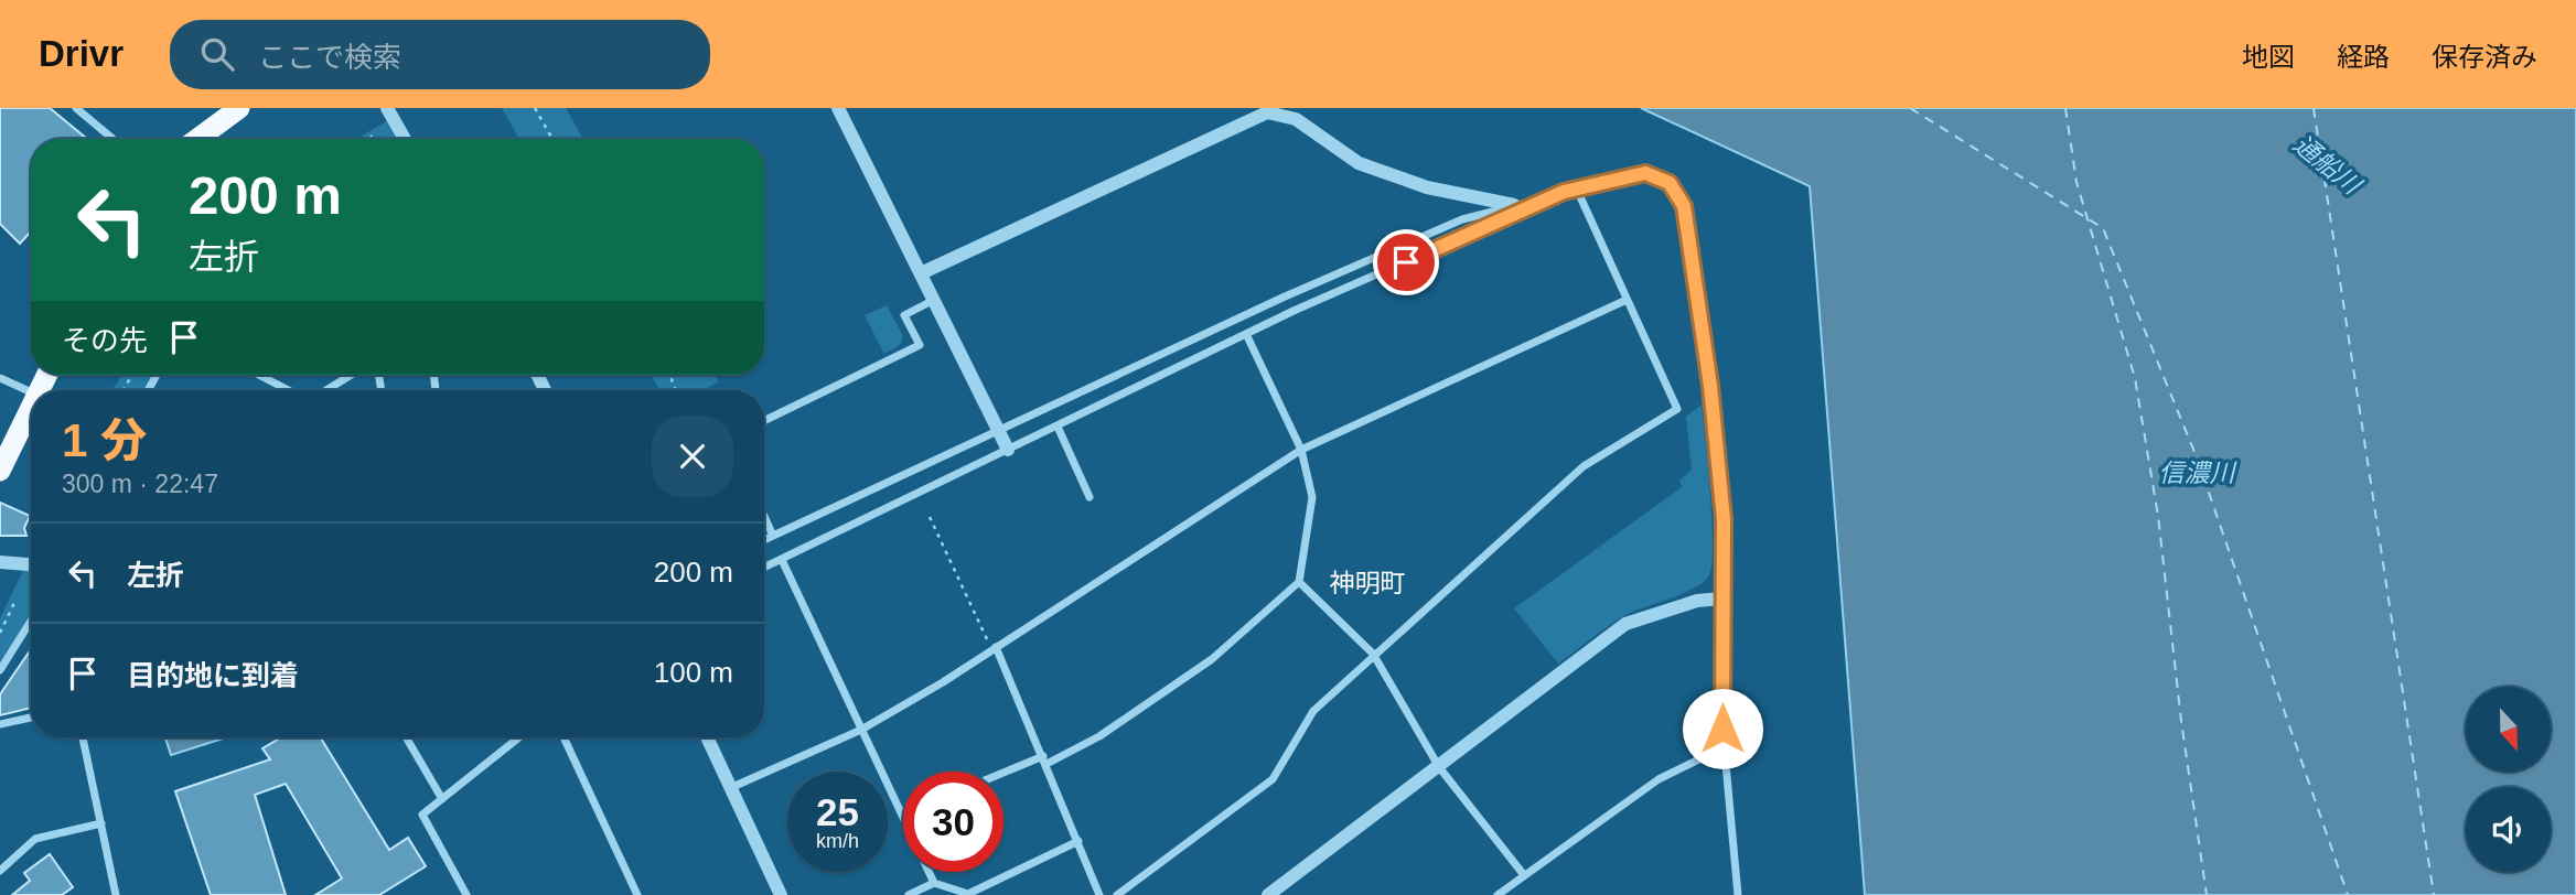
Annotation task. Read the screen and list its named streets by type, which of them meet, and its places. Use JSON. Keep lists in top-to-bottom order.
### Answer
{
  "districts": ["神明町"],
  "water": ["通船川", "信濃川"],
  "north": "bottom",
  "page": {
    "header": "Drivr",
    "search": "ここで検索",
    "nav": ["地図", "経路", "保存済み"],
    "turn": ["200 m", "左折"],
    "then": "その先",
    "heading": ["1 分", "300 m · 22:47"],
    "list": [
      {
        "name": "左折",
        "value": "200 m"
      },
      {
        "name": "目的地に到着",
        "value": "100 m"
      }
    ],
    "speed": "25 km/h",
    "limit": "30"
  }
}
